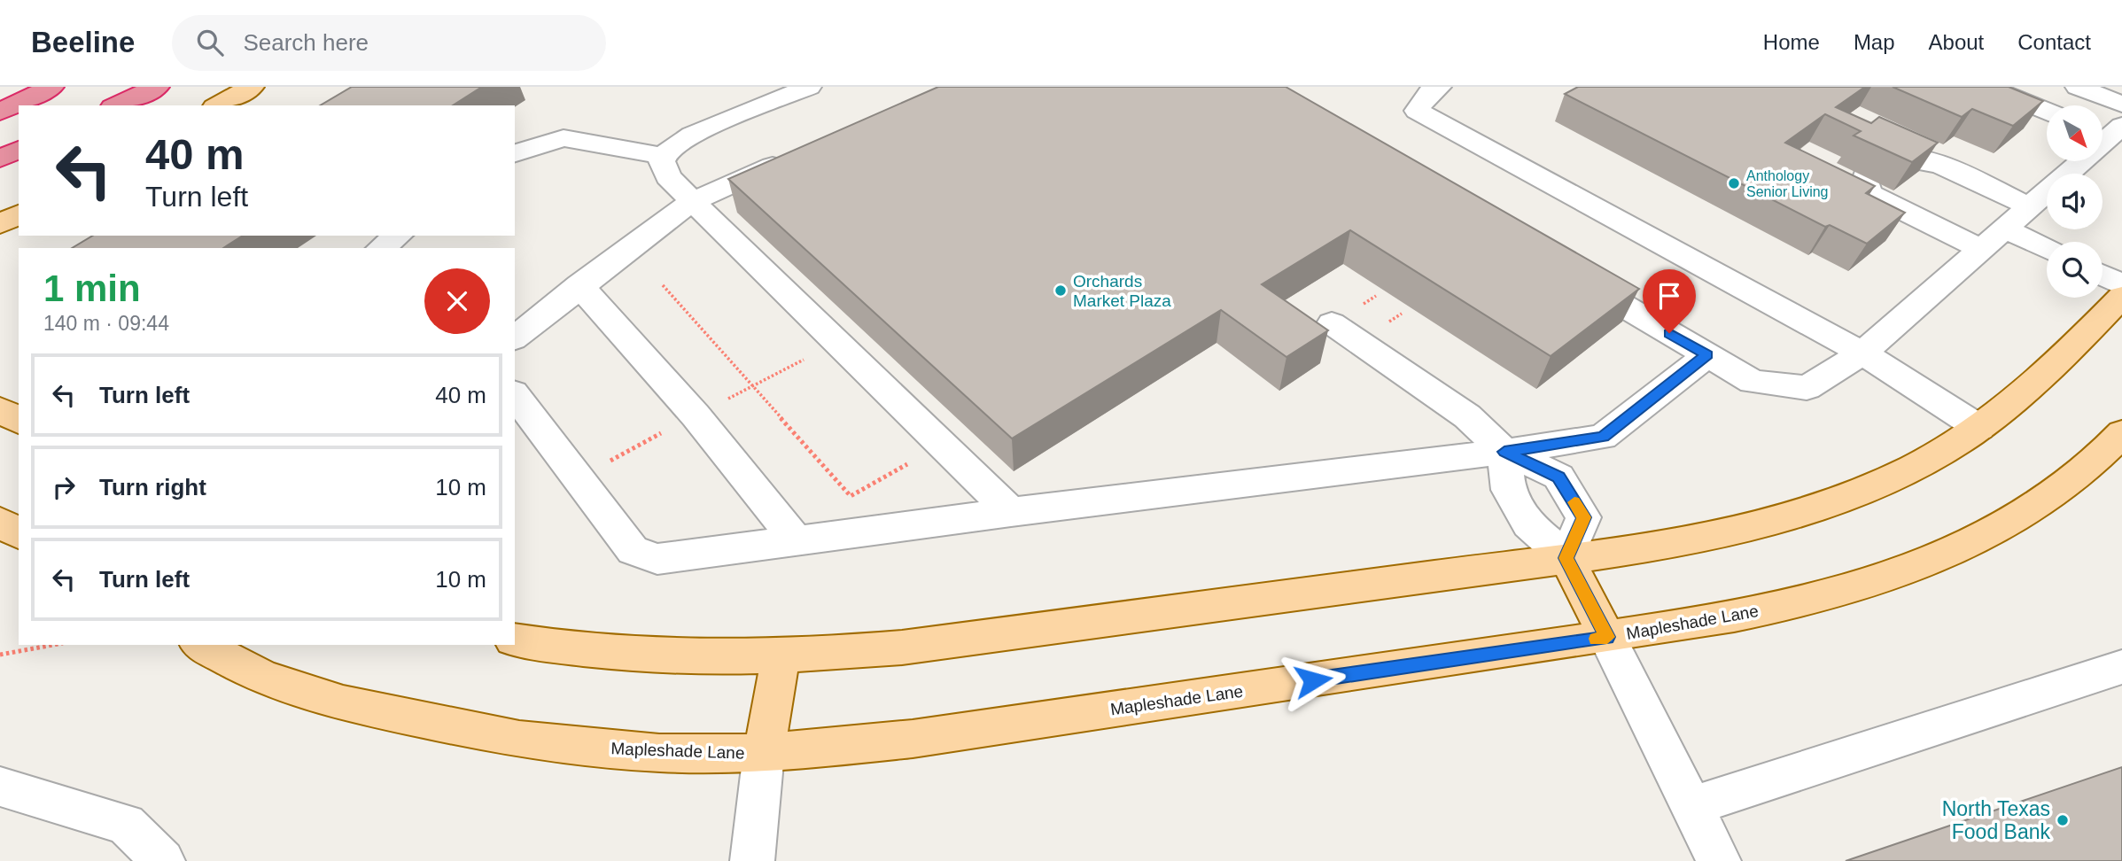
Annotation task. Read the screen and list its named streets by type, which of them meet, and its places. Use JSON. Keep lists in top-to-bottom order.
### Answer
{
  "streets": {
    "main road": ["Mapleshade Lane"]
  },
  "places": ["Anthology Senior Living", "Orchards Market Plaza", "North Texas Food Bank"],
  "north": "bottom right",
  "page": {
    "header": "Beeline",
    "search": "Search here",
    "nav": [
      "Home",
      "Map",
      "About",
      "Contact"
    ],
    "turn": ["40 m", "Turn left"],
    "heading": ["1 min", "140 m · 09:44"],
    "list": [
      {
        "name": "Turn left",
        "value": "40 m"
      },
      {
        "name": "Turn right",
        "value": "10 m"
      },
      {
        "name": "Turn left",
        "value": "10 m"
      }
    ]
  }
}
